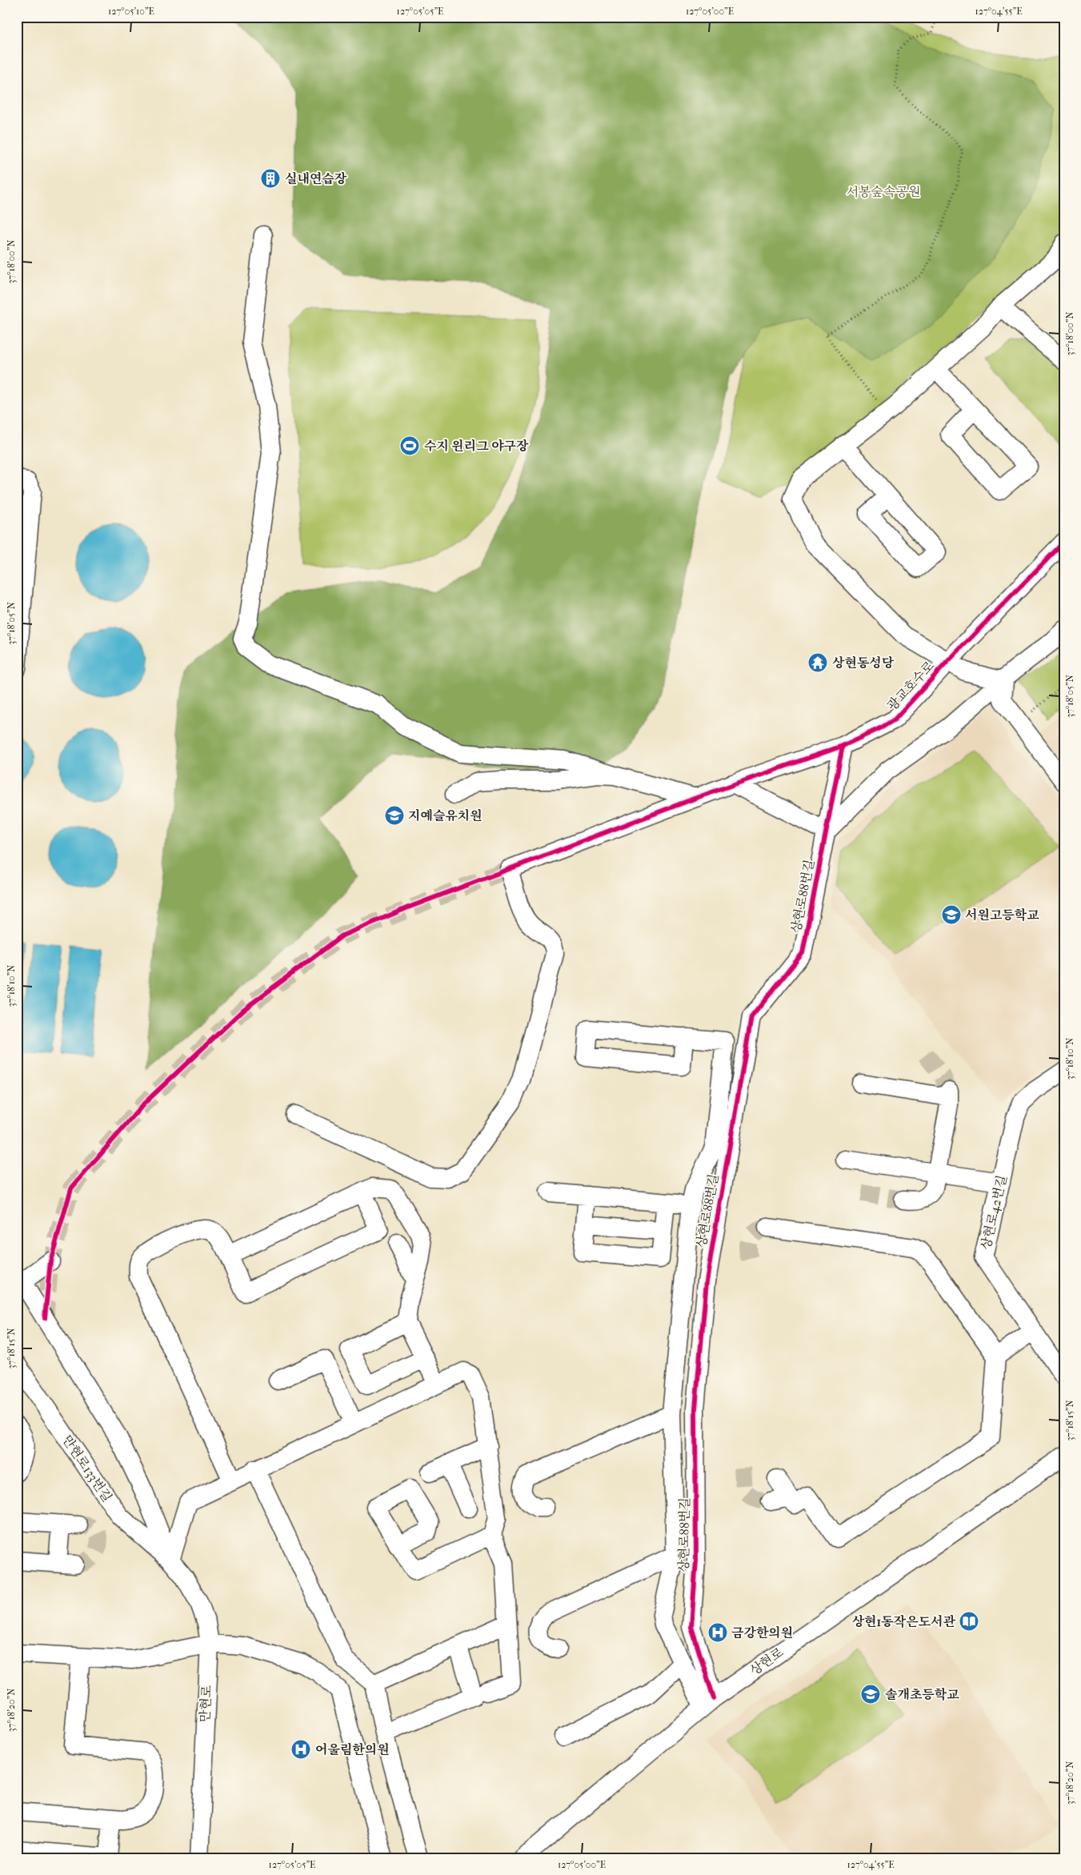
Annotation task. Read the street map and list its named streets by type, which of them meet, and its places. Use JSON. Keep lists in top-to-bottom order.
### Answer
{
  "streets": {
    "street": [
      "광교호수로",
      "상현로88번길",
      "상현로42번길",
      "만현로133번길",
      "상현로",
      "만현로"
    ]
  },
  "crossings": [
    ["광교호수로", "상현로88번길"],
    ["상현로88번길", "상현로"],
    ["만현로133번길", "만현로"]
  ],
  "parks": ["서봉숲속공원"],
  "places": {
    "building": ["실내연습장"],
    "sports": ["수지 윈리그 야구장"],
    "temple": ["상현동성당"],
    "school or university": ["지예슬유치원", "서원고등학교", "솔개초등학교"],
    "library": ["상현1동작은도서관"],
    "hospital": ["금강한의원", "어울림한의원"]
  },
  "coordinates": [
    "127°05'10\"E",
    "127°05'05\"E",
    "127°05'00\"E",
    "127°04'55\"E",
    "37°18'00\"N",
    "37°18'05\"N",
    "37°18'10\"N",
    "37°18'15\"N",
    "37°18'20\"N"
  ]
}
